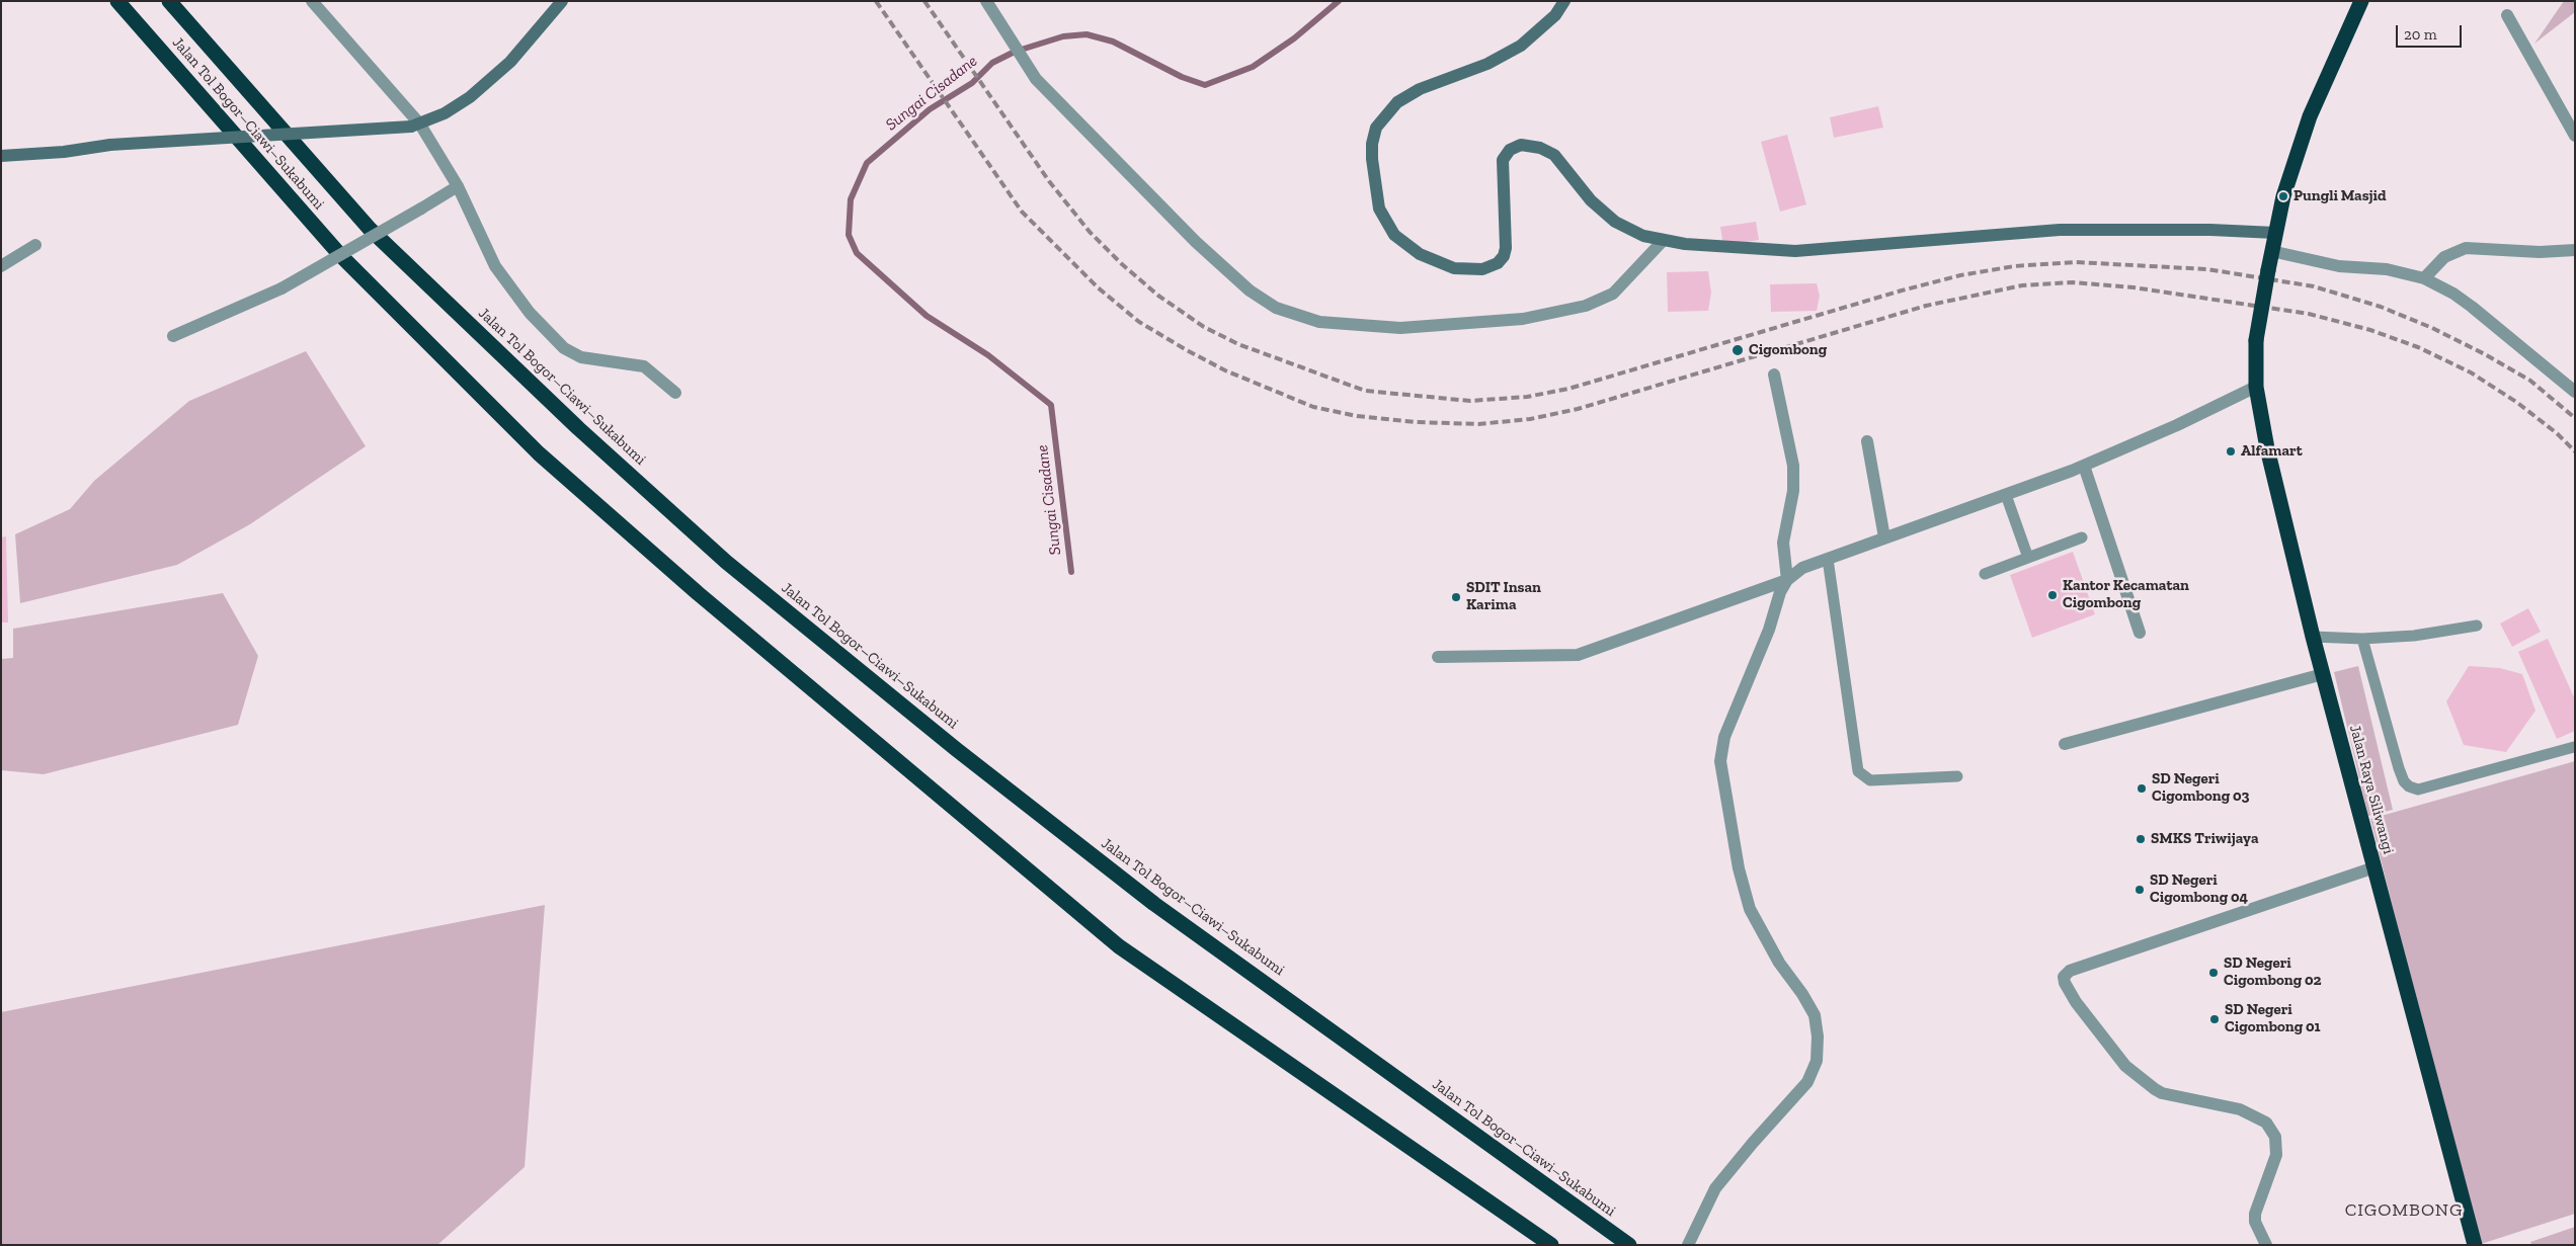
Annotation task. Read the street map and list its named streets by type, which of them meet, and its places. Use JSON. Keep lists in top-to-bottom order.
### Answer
{
  "streets": {
    "highway": ["Jalan Tol Bogor–Ciawi–Sukabumi", "Jalan Raya Siliwangi"]
  },
  "districts": ["CIGOMBONG"],
  "water": ["Sungai Cisadane"],
  "places": [
    "Pungli Masjid",
    "Cigombong",
    "Alfamart",
    "Kantor Kecamatan Cigombong",
    "SDIT Insan Karima",
    "SD Negeri Cigombong 03",
    "SMKS Triwijaya",
    "SD Negeri Cigombong 04",
    "SD Negeri Cigombong 02",
    "SD Negeri Cigombong 01"
  ],
  "scale_bar": "20 m"
}
